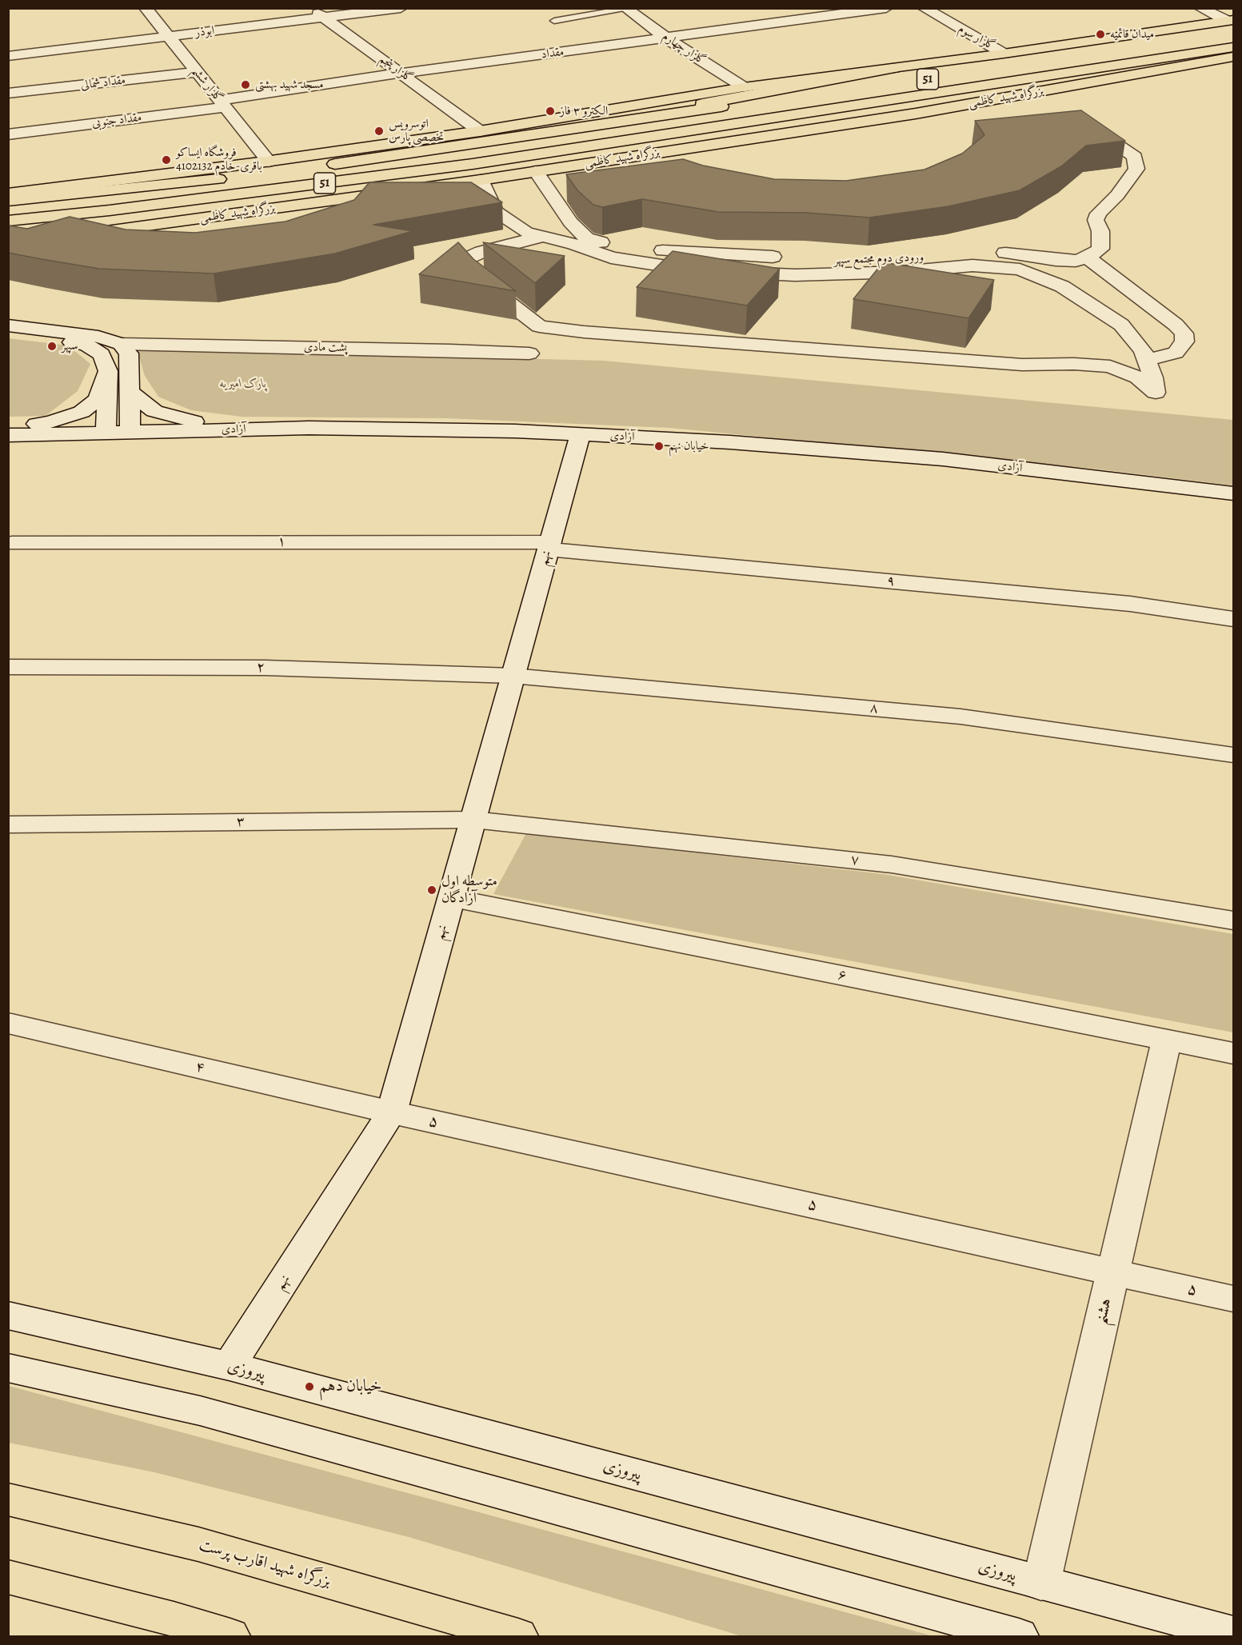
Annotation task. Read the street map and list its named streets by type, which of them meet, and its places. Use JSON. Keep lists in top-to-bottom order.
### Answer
{
  "streets": {
    "main road": ["51", "بزرگراه شهید کاظمی", "بزرگراه شهید اقارب پرست"],
    "street": [
      "ابوذر",
      "گلزار سوم",
      "گلزار چهارم",
      "مقداد",
      "گلزار پنجم",
      "مقداد شمالی",
      "گلزار ششم",
      "مقداد جنوبی",
      "ورودی دوم مجتمع سپهر",
      "پشت مادی",
      "آزادی",
      "۱",
      "نهم",
      "۹",
      "۲",
      "۸",
      "۳",
      "۷",
      "۶",
      "۴",
      "۵",
      "هشنم",
      "پیروزی"
    ]
  },
  "crossings": [
    ["ابوذر", "گلزار پنجم"],
    ["ابوذر", "گلزار ششم"],
    ["گلزار چهارم", "مقداد"],
    ["مقداد", "گلزار پنجم"],
    ["مقداد", "گلزار ششم"],
    ["مقداد", "مقداد جنوبی"],
    ["مقداد شمالی", "گلزار ششم"],
    ["گلزار ششم", "مقداد جنوبی"],
    ["بزرگراه شهید کاظمی", "ورودی دوم مجتمع سپهر"],
    ["آزادی", "نهم"],
    ["۱", "نهم"],
    ["۱", "۹"],
    ["نهم", "۹"],
    ["نهم", "۲"],
    ["نهم", "۸"],
    ["نهم", "۳"],
    ["نهم", "۷"],
    ["نهم", "۶"],
    ["نهم", "۴"],
    ["نهم", "۵"],
    ["نهم", "پیروزی"],
    ["۲", "۸"],
    ["۳", "۷"],
    ["۶", "هشنم"],
    ["۴", "۵"],
    ["۵", "هشنم"],
    ["هشنم", "پیروزی"]
  ],
  "parks": ["پارک امیریه"],
  "places": [
    "میدان قائمیه",
    "مسجد شهید بهشتی",
    "الکترو ۳ فاز",
    "اتوسرویس تخصصی پارس",
    "فروشگاه ایساکو باقری-خادم 4102132",
    "سپهر",
    "خیابان نهم",
    "متوسطه اول آزادگان",
    "خیابان دهم"
  ]
}
